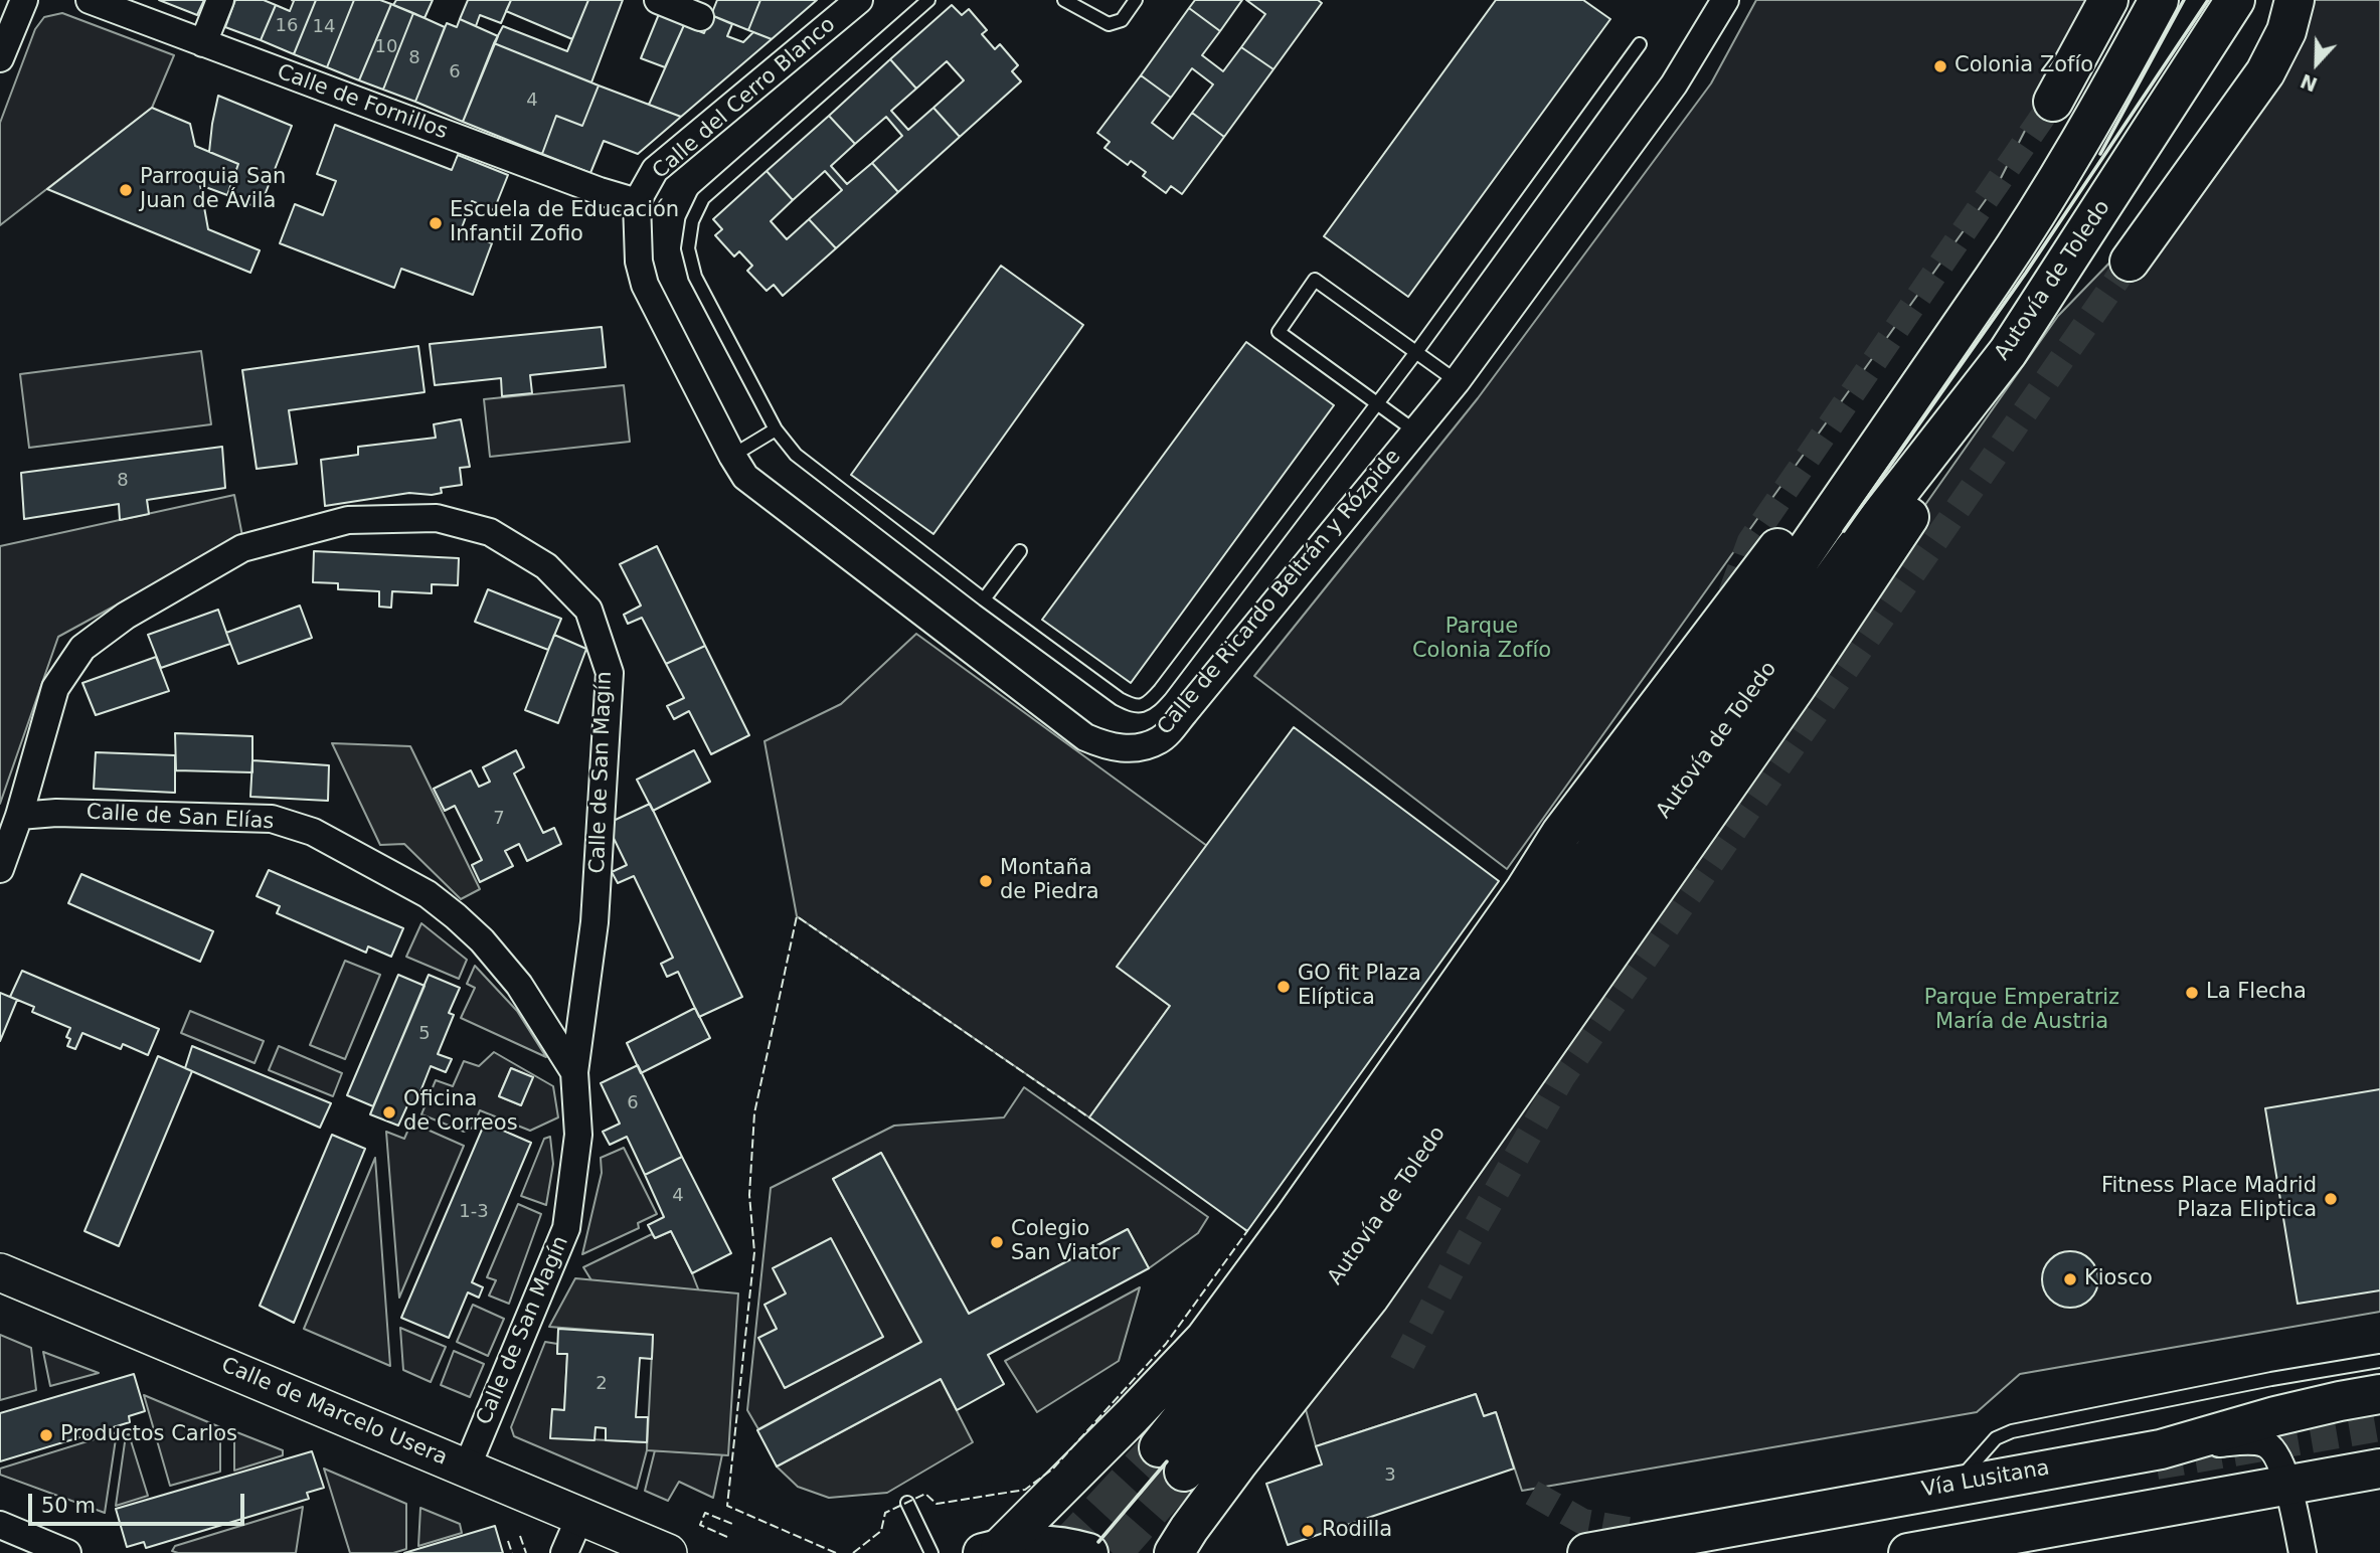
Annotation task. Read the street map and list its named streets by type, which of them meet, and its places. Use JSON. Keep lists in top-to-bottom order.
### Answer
{
  "streets": {
    "main road": ["Autovía de Toledo", "Calle de Marcelo Usera", "Vía Lusitana"],
    "street": [
      "Calle del Cerro Blanco",
      "Calle de Fornillos",
      "Calle de Ricardo Beltrán y Rózpide",
      "Calle de San Magín",
      "Calle de San Elías"
    ]
  },
  "crossings": [
    ["Calle del Cerro Blanco", "Calle de Fornillos"],
    ["Calle del Cerro Blanco", "Calle de Ricardo Beltrán y Rózpide"],
    ["Calle de Fornillos", "Calle de Ricardo Beltrán y Rózpide"],
    ["Calle de San Magín", "Calle de San Elías"],
    ["Calle de San Magín", "Calle de Marcelo Usera"]
  ],
  "parks": ["Parque Colonia Zofío", "Parque Emperatriz María de Austria"],
  "places": [
    "Colonia Zofío",
    "Parroquia San Juan de Ávila",
    "Escuela de Educación Infantil Zofio",
    "Montaña de Piedra",
    "GO fit Plaza Elíptica",
    "La Flecha",
    "Oficina de Correos",
    "Fitness Place Madrid Plaza Eliptica",
    "Colegio San Viator",
    "Kiosco",
    "Productos Carlos",
    "Rodilla"
  ],
  "house_numbers": [
    "16",
    "14",
    "10",
    "8",
    "6",
    "4",
    "8",
    "7",
    "5",
    "6",
    "4",
    "1-3",
    "2",
    "3"
  ],
  "scale_bar": "50 m",
  "north": "bottom"
}
